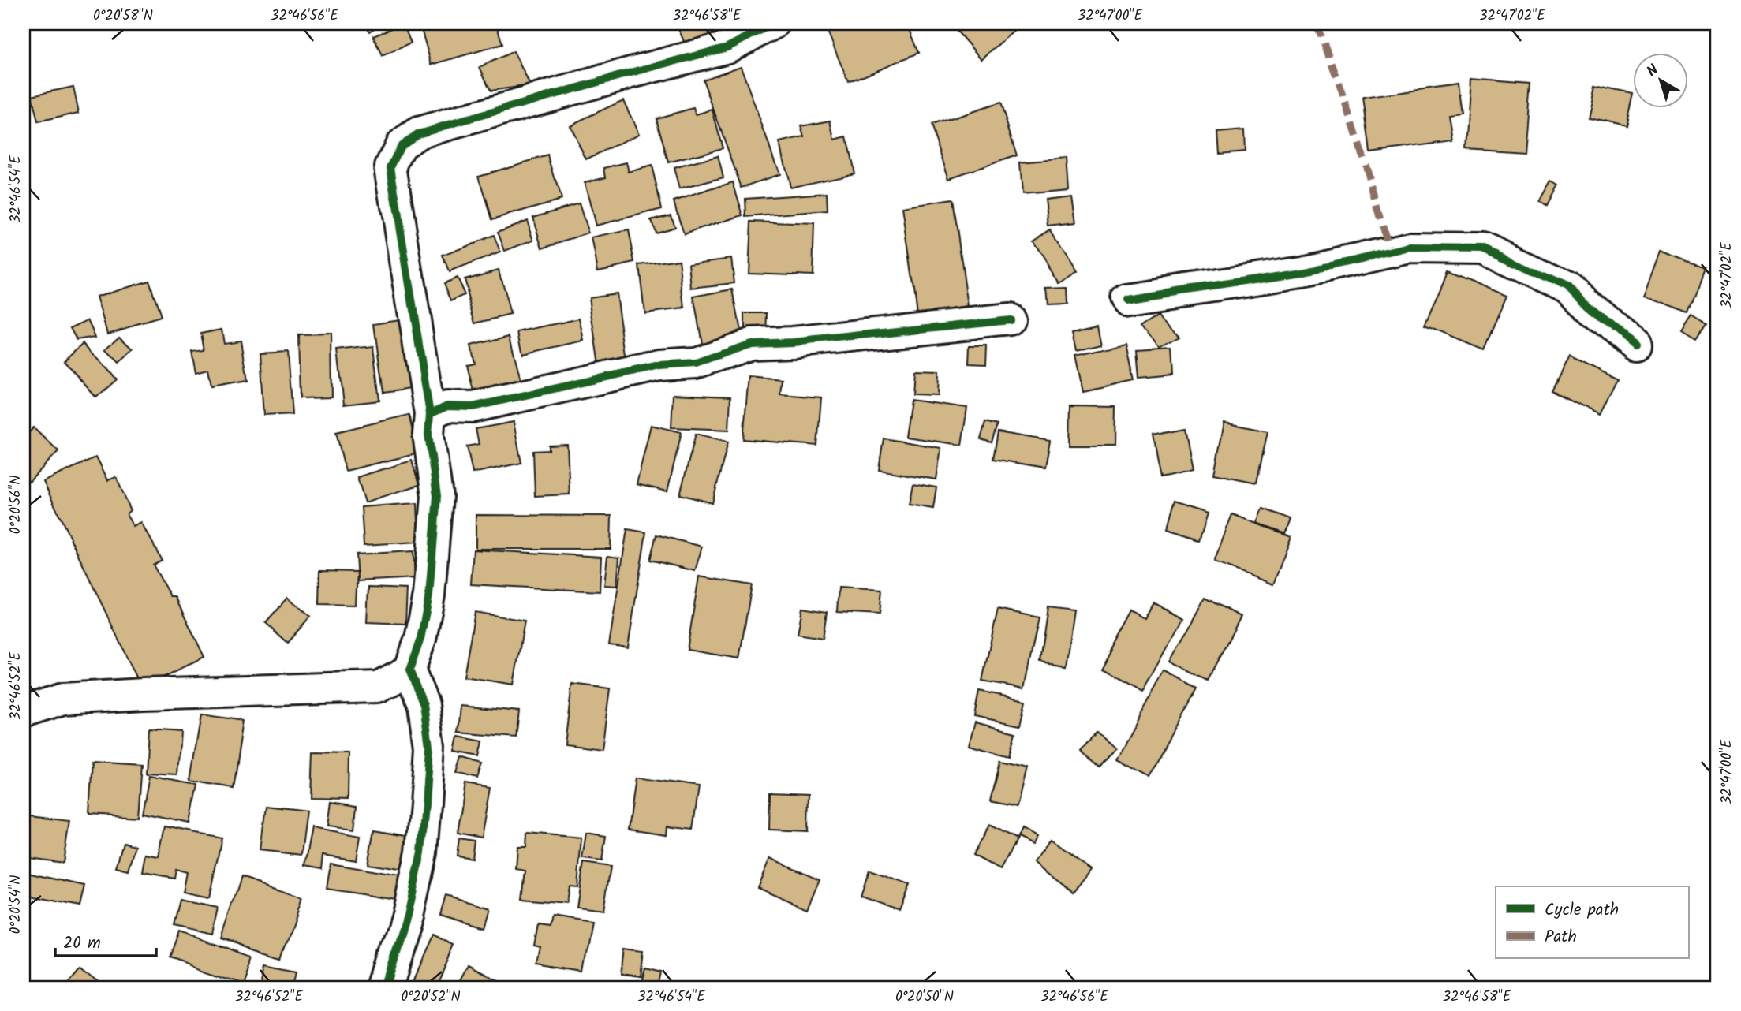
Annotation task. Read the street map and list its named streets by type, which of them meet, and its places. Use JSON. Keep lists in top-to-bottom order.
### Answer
{
  "legend": ["Cycle path", "Path"],
  "scale_bar": "20 m",
  "north": "top left",
  "coordinates": [
    "0°20'58\"N",
    "32°46'56\"E",
    "32°46'58\"E",
    "32°47'00\"E",
    "32°47'02\"E",
    "32°46'54\"E",
    "0°20'56\"N",
    "32°46'52\"E",
    "0°20'54\"N",
    "0°20'52\"N",
    "0°20'50\"N"
  ]
}
